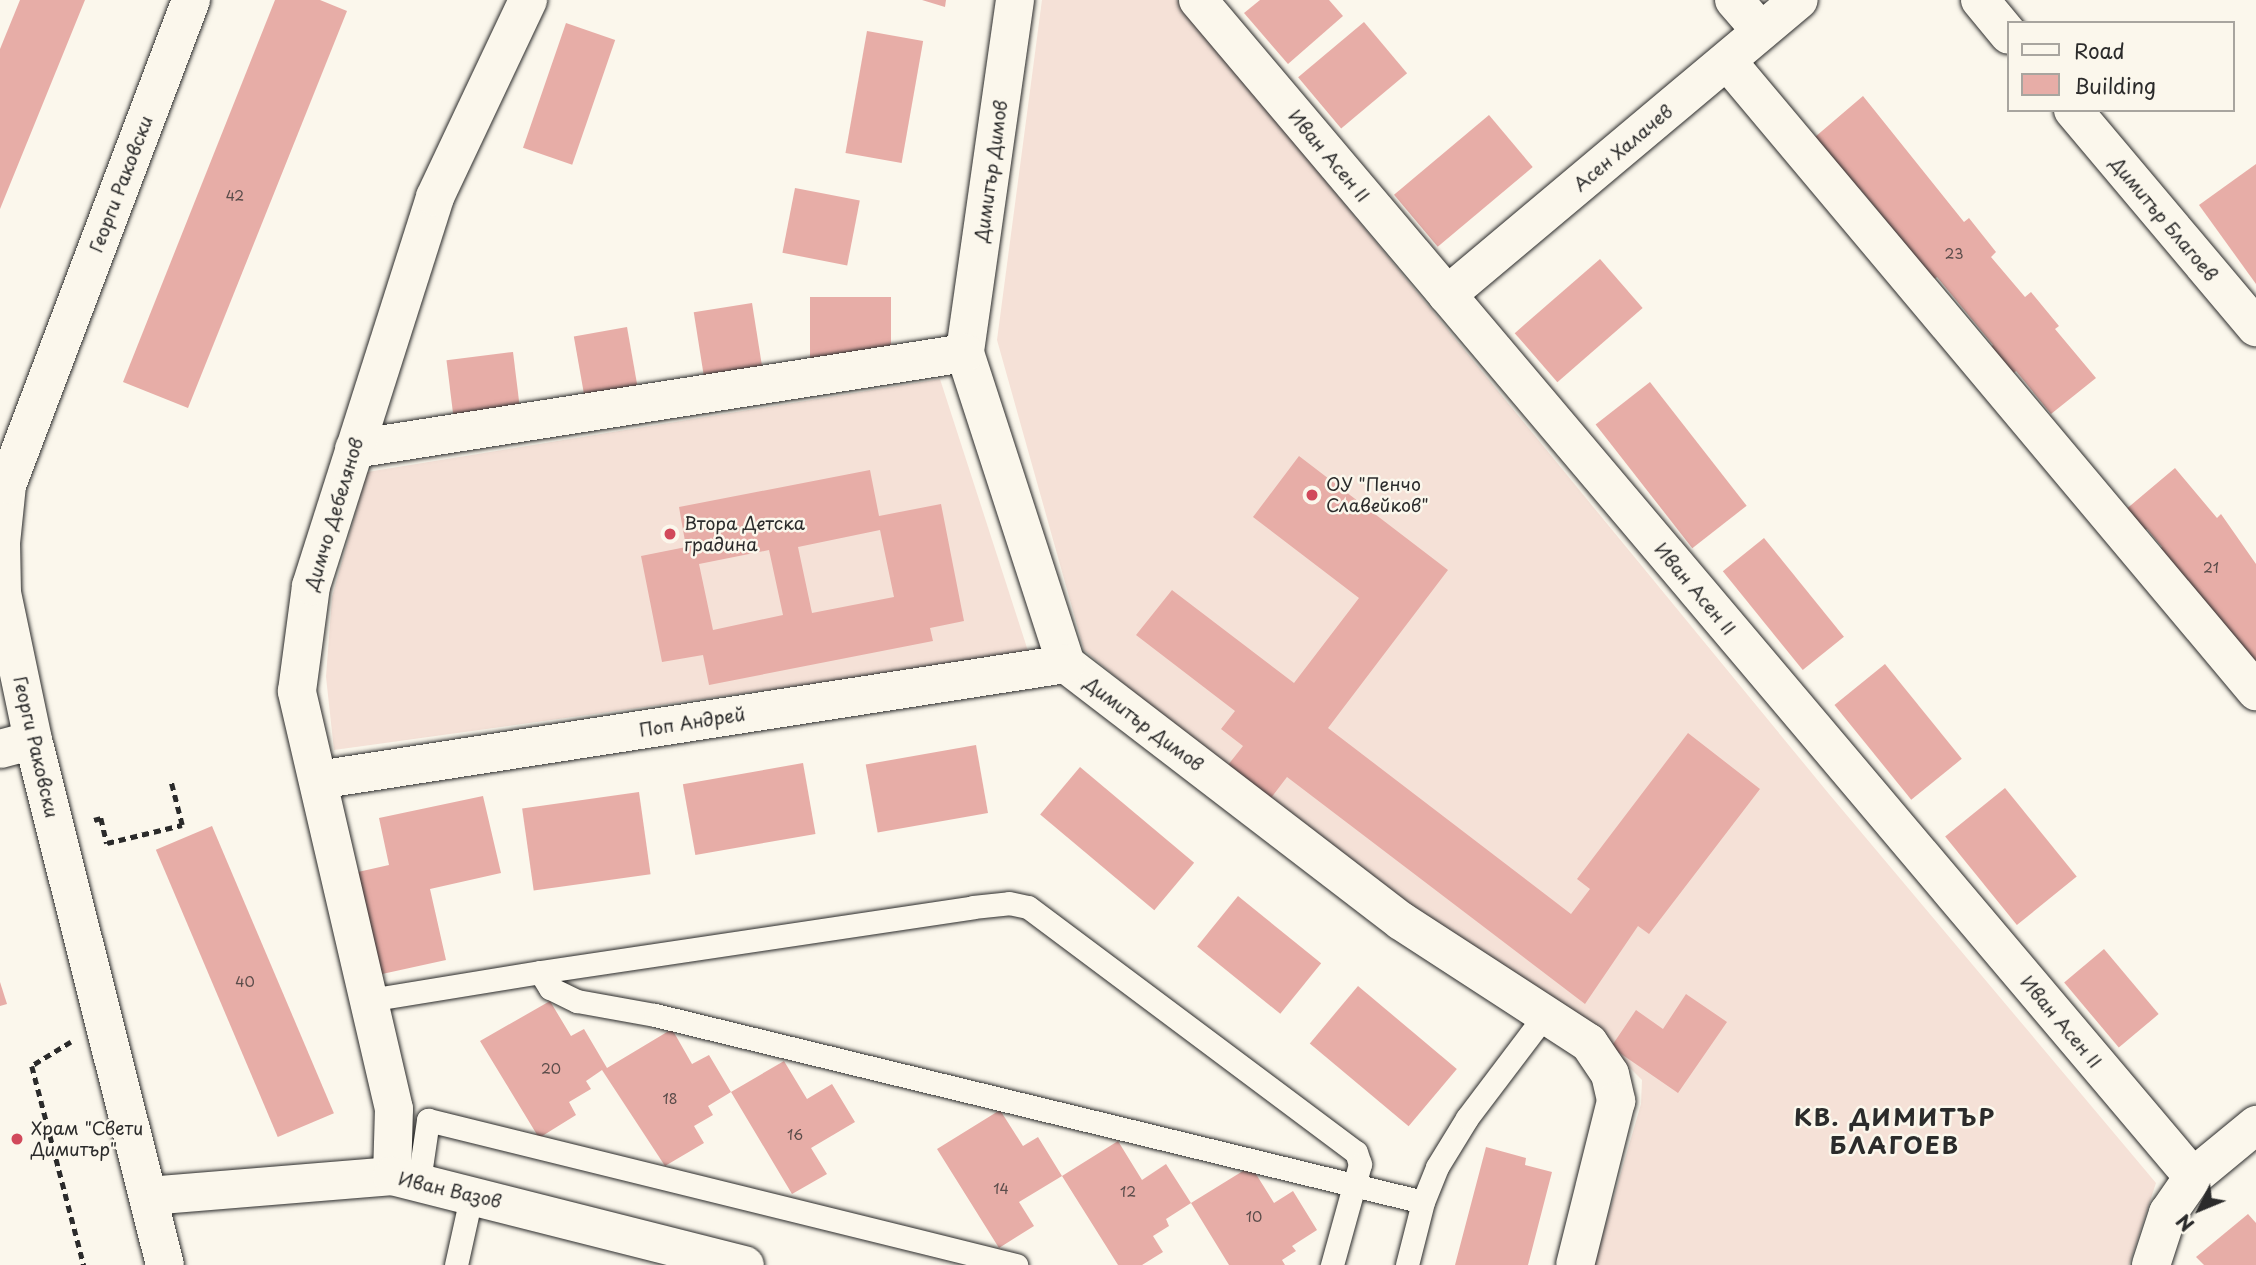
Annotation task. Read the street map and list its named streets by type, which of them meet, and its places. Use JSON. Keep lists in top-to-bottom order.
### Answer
{
  "streets": {
    "street": [
      "Асен Халачев",
      "Иван Асен II",
      "Димитър Димов",
      "Георги Раковски",
      "Димитър Благоев",
      "Димчо Дебелянов",
      "Поп Андрей",
      "Иван Вазов"
    ]
  },
  "crossings": [
    ["Асен Халачев", "Иван Асен II"],
    ["Димитър Димов", "Поп Андрей"],
    ["Георги Раковски", "Иван Вазов"],
    ["Димчо Дебелянов", "Поп Андрей"],
    ["Димчо Дебелянов", "Иван Вазов"]
  ],
  "districts": ["КВ. ДИМИТЪР БЛАГОЕВ"],
  "places": ["ОУ \"Пенчо Славейков\"", "Втора Детска градина", "Храм \"Свети Димитър\""],
  "house_numbers": [
    "42",
    "23",
    "21",
    "40",
    "20",
    "18",
    "16",
    "14",
    "12",
    "10"
  ],
  "legend": ["Road", "Building"],
  "north": "bottom left"
}
